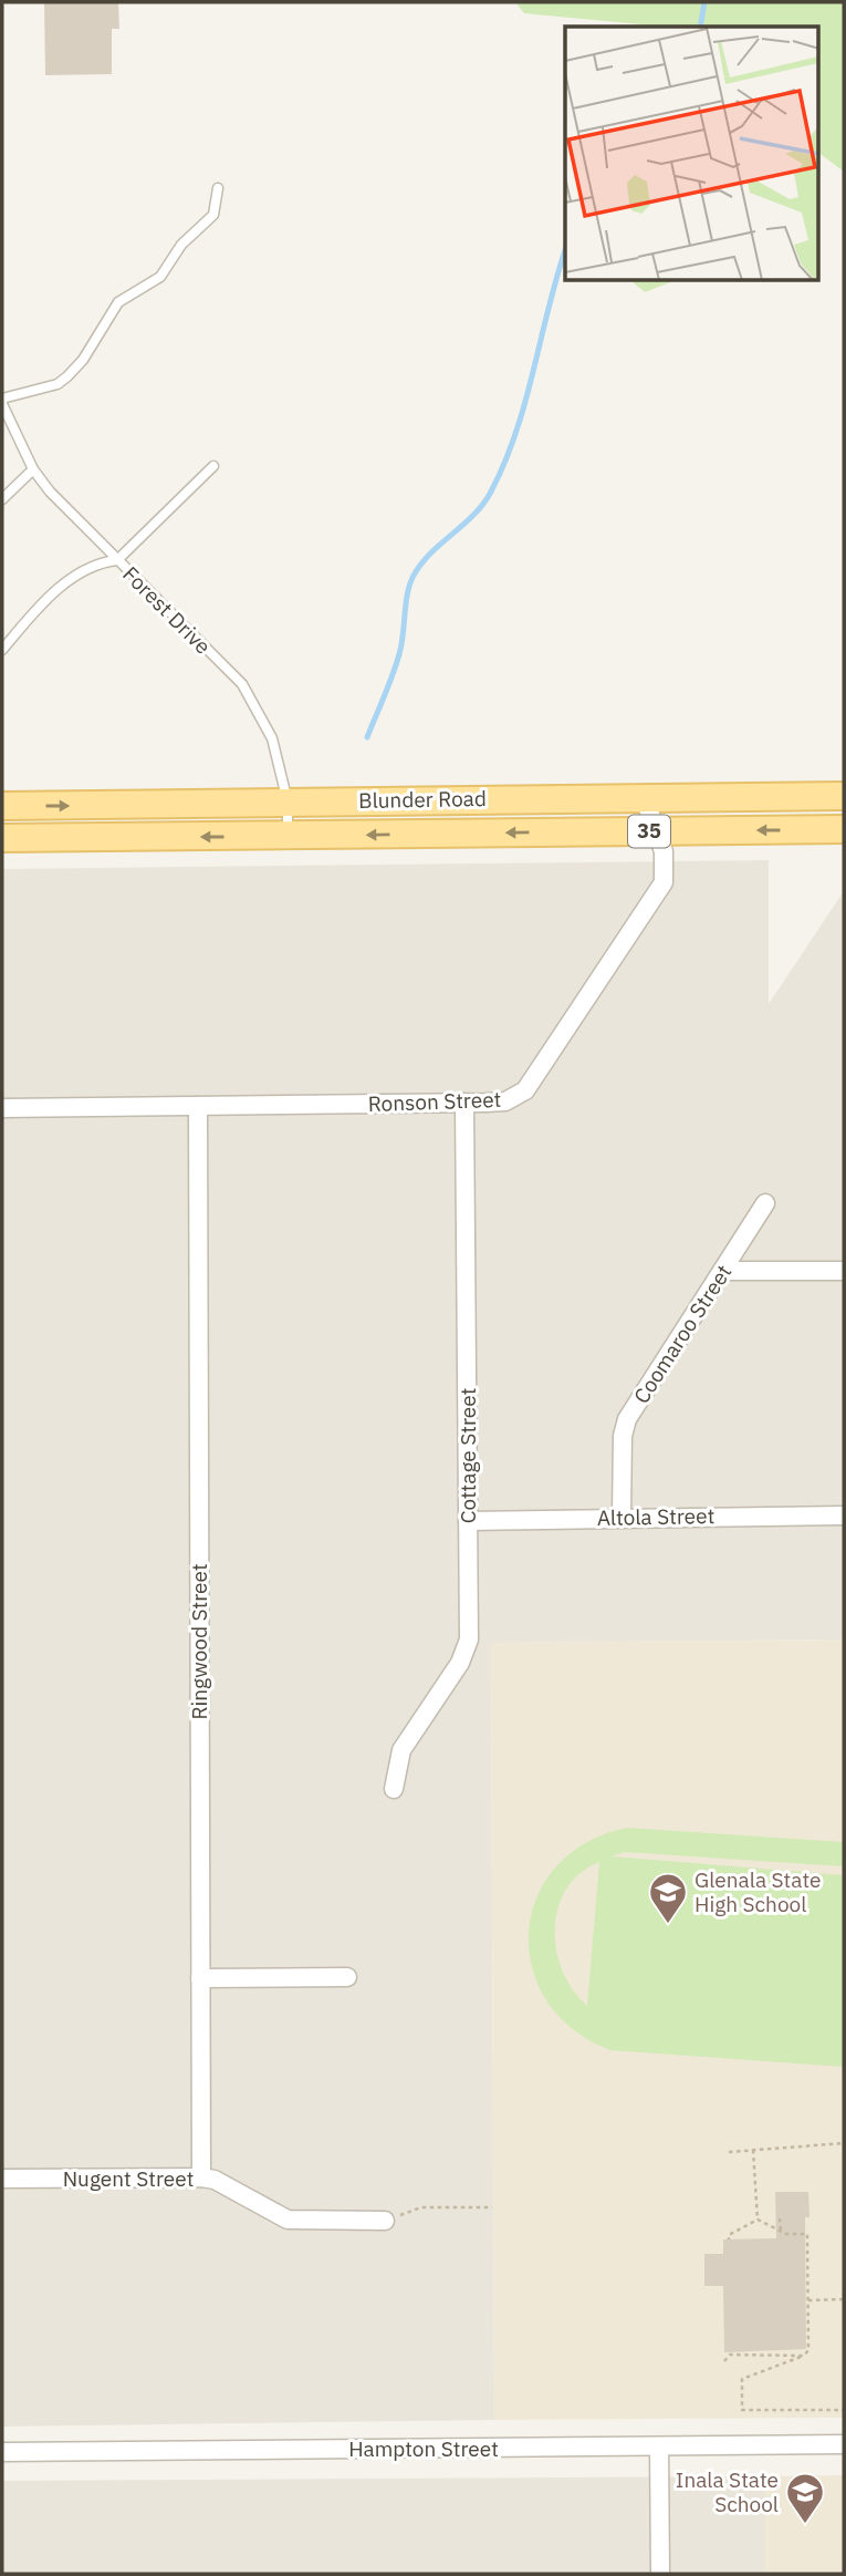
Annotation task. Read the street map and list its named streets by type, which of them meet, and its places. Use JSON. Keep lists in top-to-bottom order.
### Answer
{
  "streets": {
    "main road": ["Blunder Road", "35"],
    "street": [
      "Ronson Street",
      "Coomaroo Street",
      "Cottage Street",
      "Altola Street",
      "Ringwood Street",
      "Nugent Street",
      "Hampton Street"
    ],
    "lane": ["Forest Drive"]
  },
  "crossings": [
    ["Forest Drive", "Blunder Road"],
    ["Blunder Road", "Ronson Street"],
    ["Ronson Street", "Cottage Street"],
    ["Ronson Street", "Ringwood Street"],
    ["Coomaroo Street", "Altola Street"],
    ["Cottage Street", "Altola Street"],
    ["Ringwood Street", "Nugent Street"]
  ],
  "places": {
    "school or university": ["Glenala State High School", "Inala State School"]
  }
}
